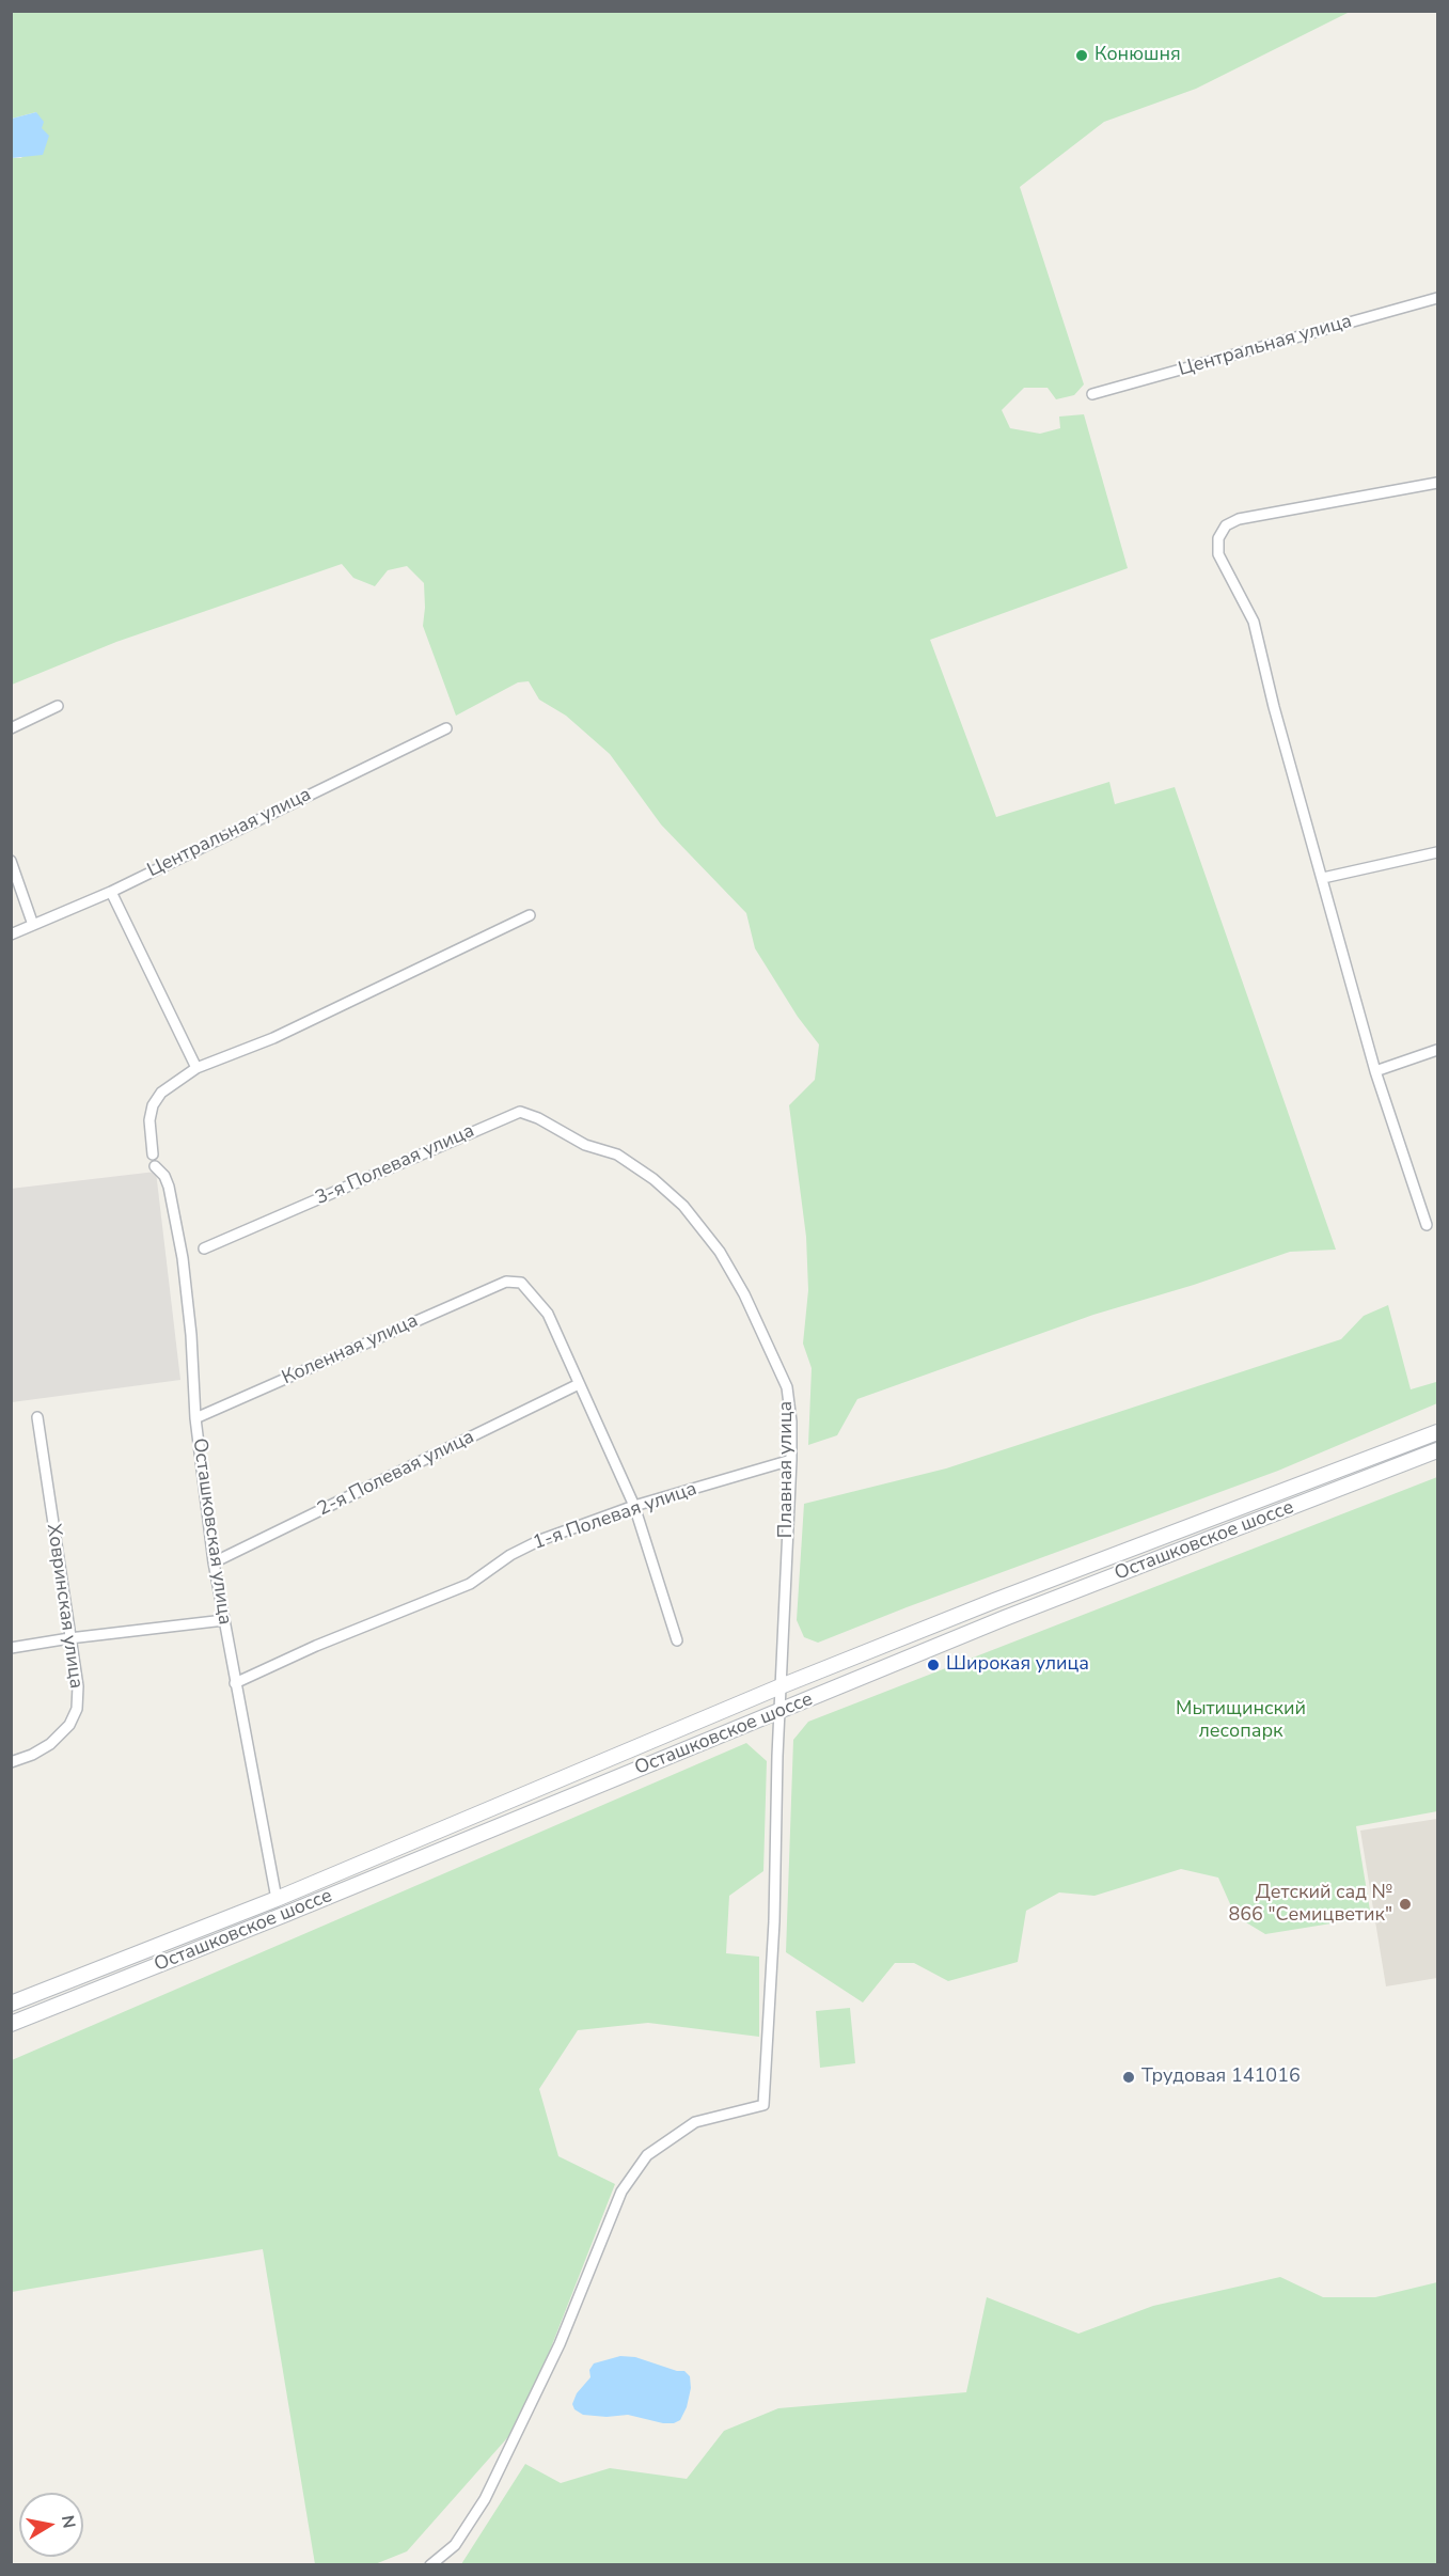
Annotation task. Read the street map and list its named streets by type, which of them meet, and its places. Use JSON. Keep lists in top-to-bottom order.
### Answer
{
  "streets": {
    "main road": ["Осташковское шоссе"],
    "street": [
      "Центральная улица",
      "3-я Полевая улица",
      "Коленная улица",
      "Плавная улица",
      "2-я Полевая улица",
      "1-я Полевая улица",
      "Осташковская улица",
      "Ховринская улица"
    ]
  },
  "crossings": [
    ["3-я Полевая улица", "Плавная улица"],
    ["Коленная улица", "2-я Полевая улица"],
    ["Коленная улица", "Осташковская улица"],
    ["Плавная улица", "1-я Полевая улица"],
    ["Плавная улица", "Осташковское шоссе"],
    ["2-я Полевая улица", "Осташковская улица"],
    ["1-я Полевая улица", "Осташковская улица"],
    ["Осташковская улица", "Осташковское шоссе"]
  ],
  "parks": ["Мытищинский лесопарк"],
  "places": [
    "Конюшня",
    "Широкая улица",
    "Детский сад № 866 \"Семицветик\"",
    "Трудовая 141016"
  ],
  "north": "right"
}
